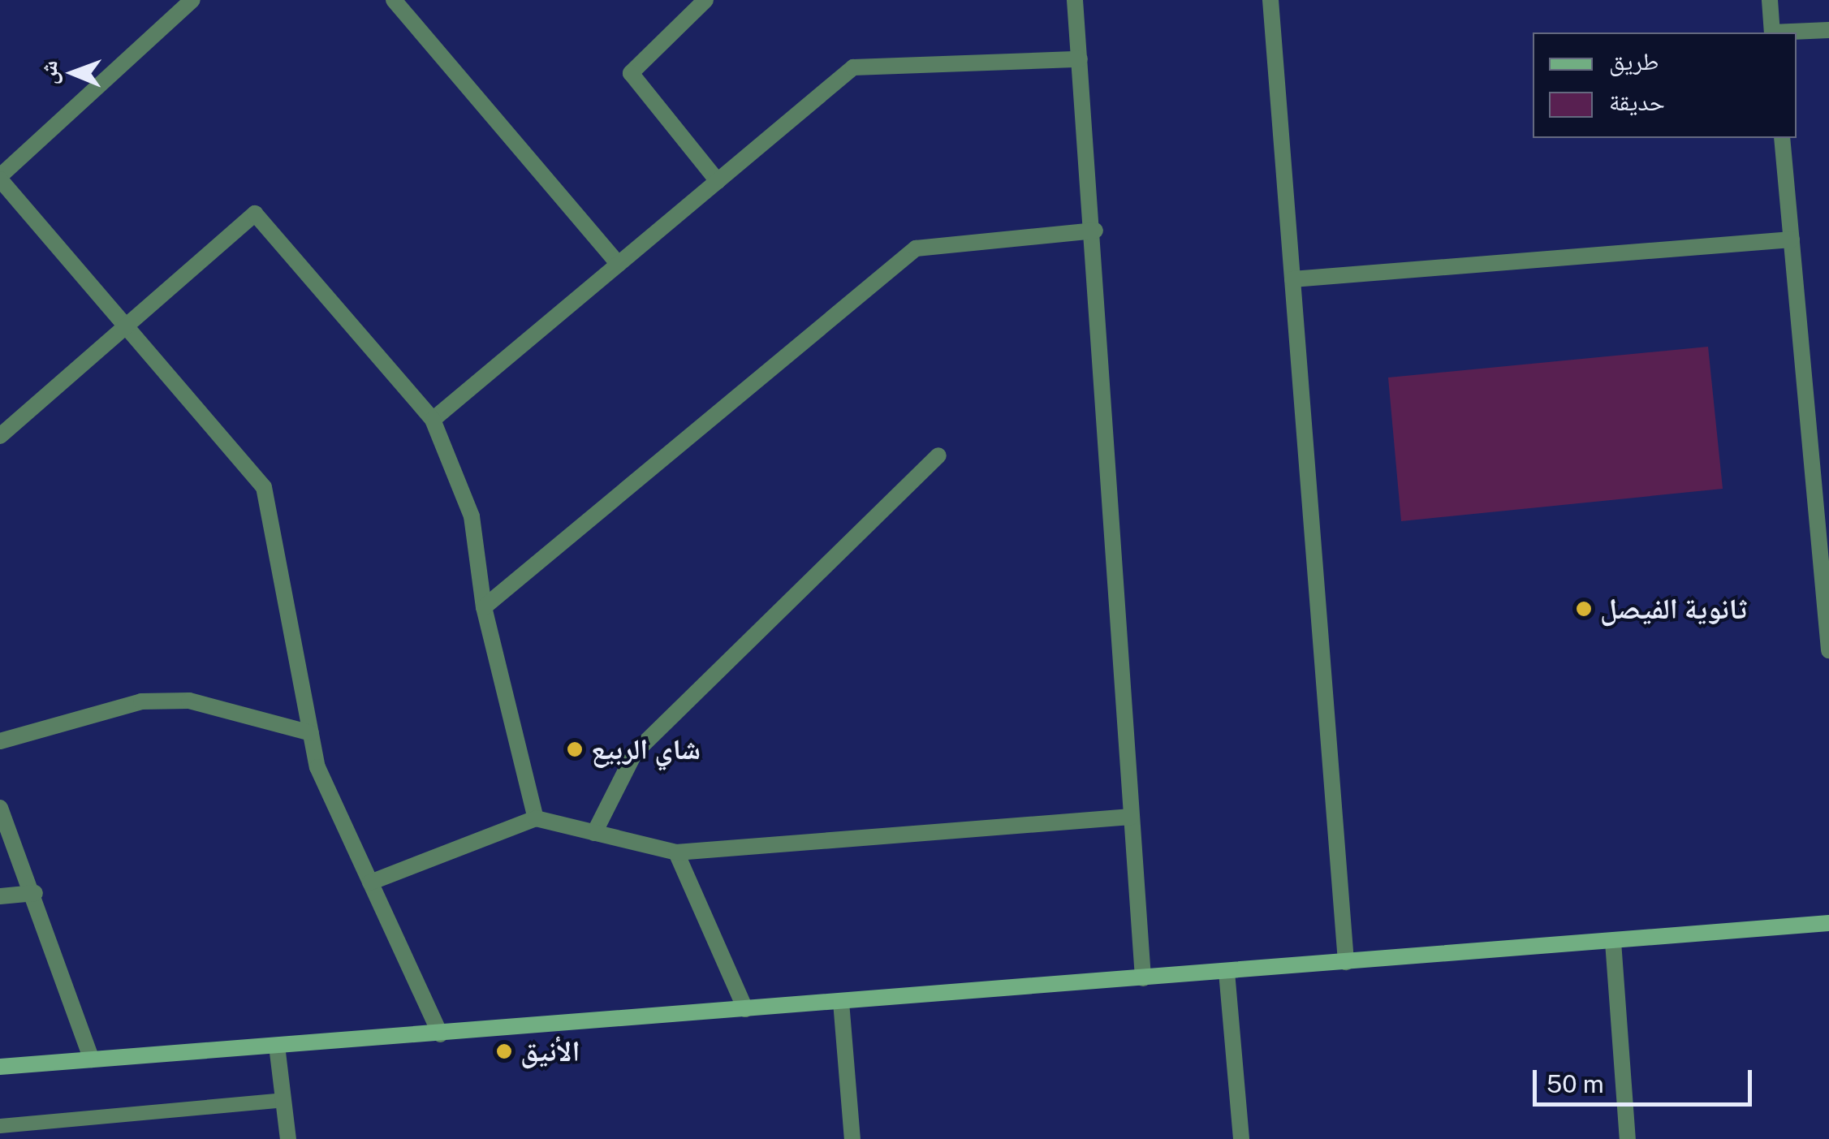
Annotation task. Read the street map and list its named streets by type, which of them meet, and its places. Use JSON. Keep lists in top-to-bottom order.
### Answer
{
  "places": ["ثانوية الفيصل", "شاي الربيع", "الأنيق"],
  "legend": ["طريق", "حديقة"],
  "scale_bar": "50 m",
  "north": "left"
}
